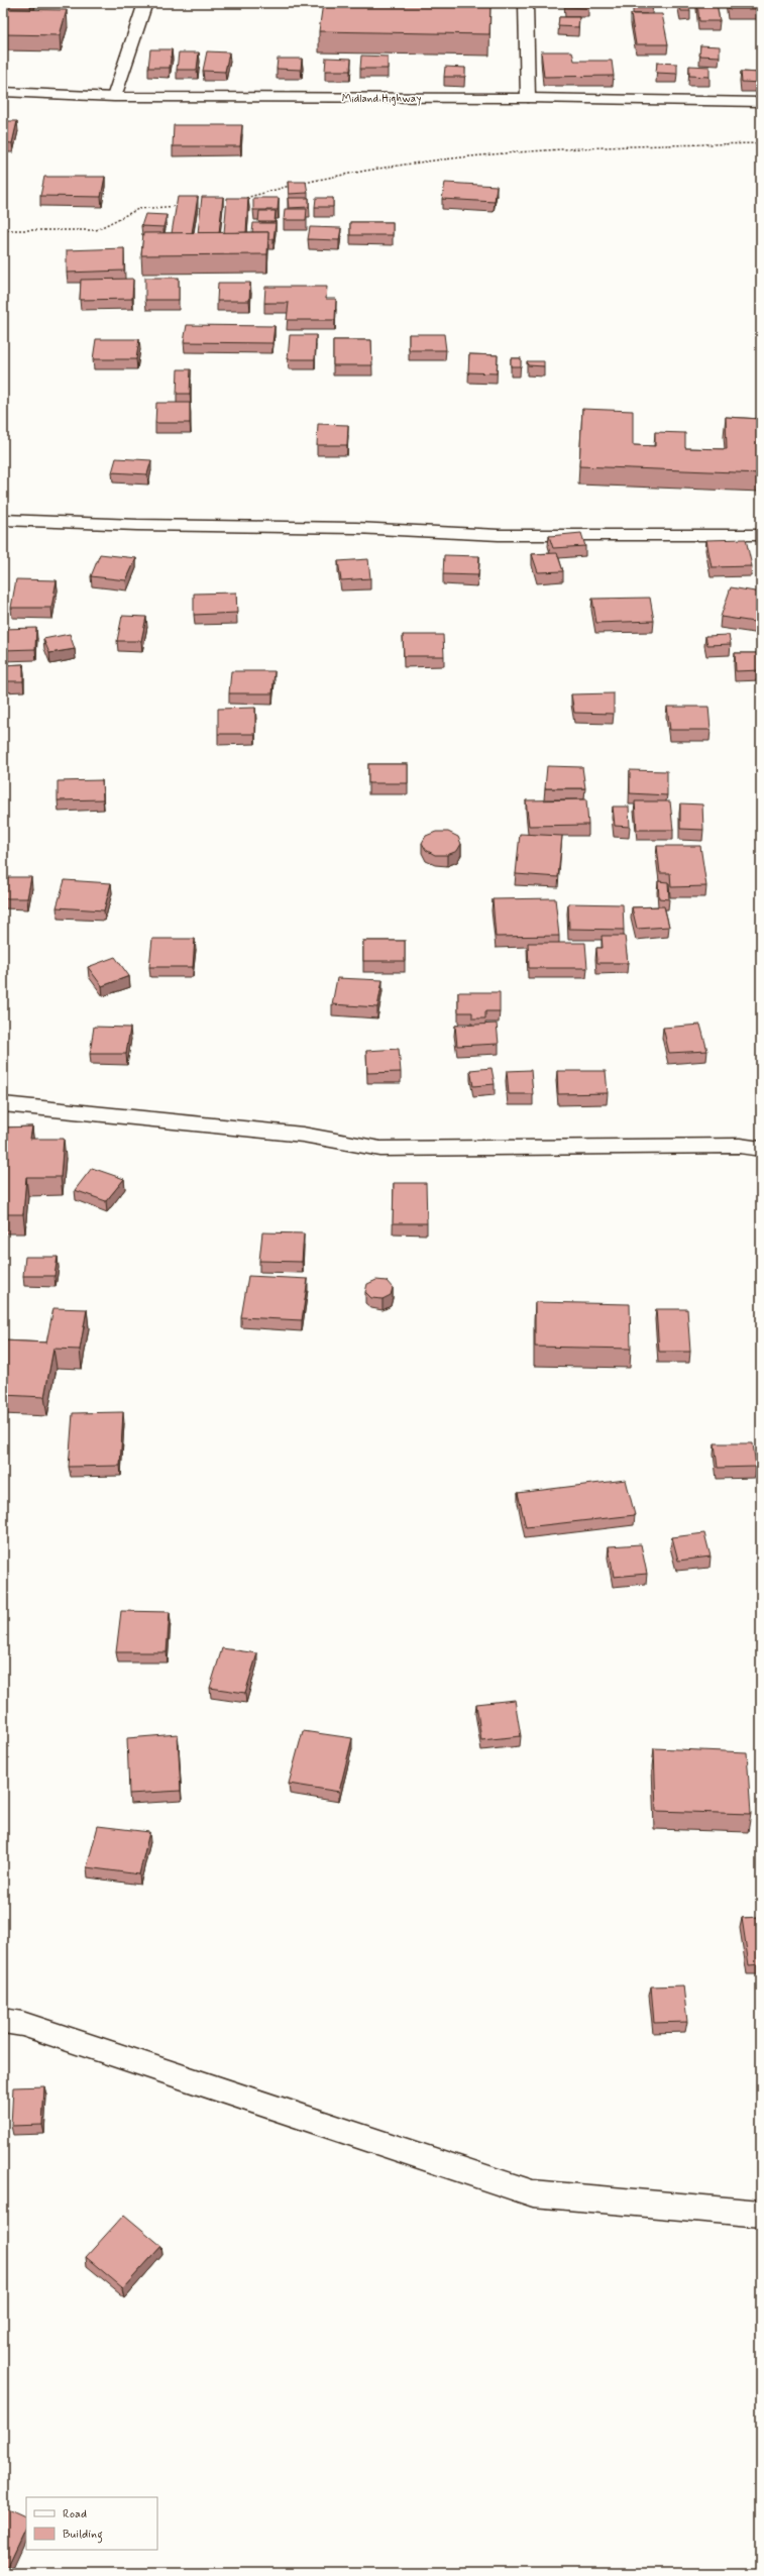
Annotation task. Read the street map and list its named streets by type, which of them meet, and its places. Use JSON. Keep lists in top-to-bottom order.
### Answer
{
  "streets": {
    "street": ["Midland Highway"]
  },
  "legend": ["Road", "Building"]
}
